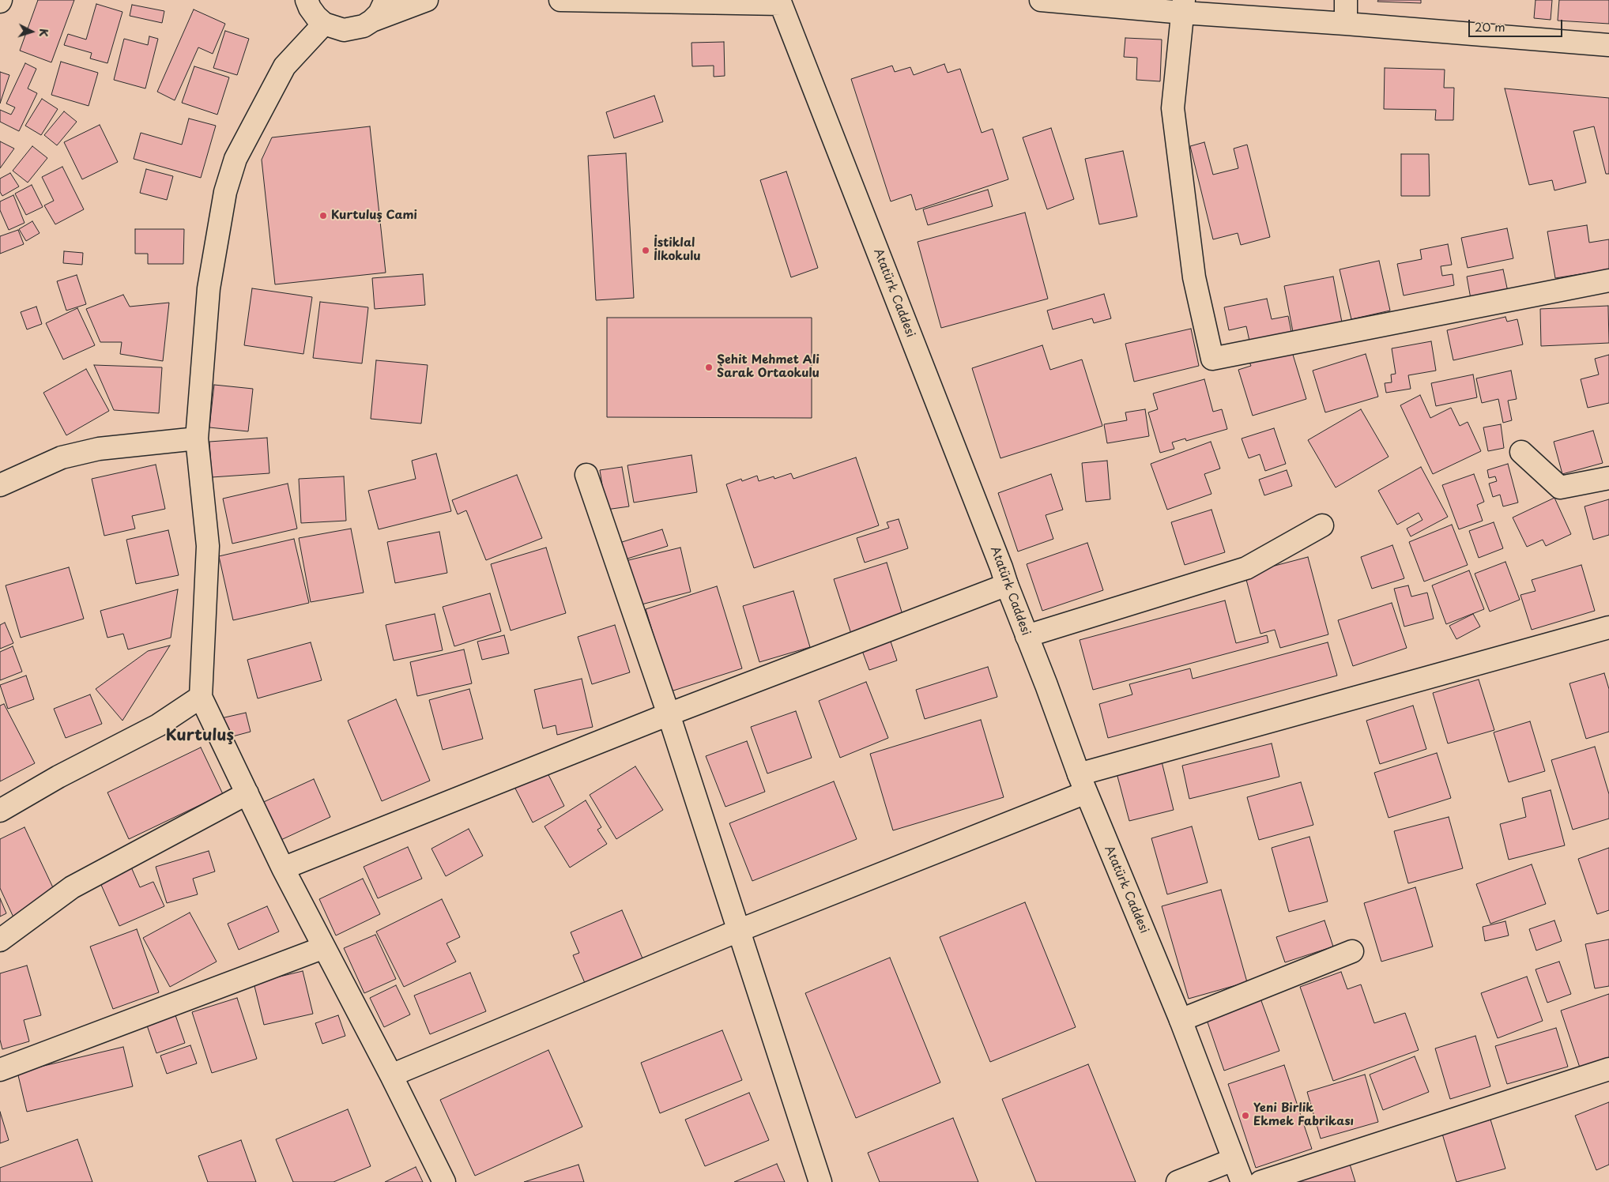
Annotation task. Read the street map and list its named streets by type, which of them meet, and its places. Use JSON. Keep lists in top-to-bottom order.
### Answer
{
  "streets": {
    "street": ["Atatürk Caddesi"]
  },
  "districts": ["Kurtuluş"],
  "places": [
    "Kurtuluş Cami",
    "İstiklal İlkokulu",
    "Şehit Mehmet Ali Sarak Ortaokulu",
    "Yeni Birlik Ekmek Fabrikası"
  ],
  "scale_bar": "20 m",
  "north": "right"
}
